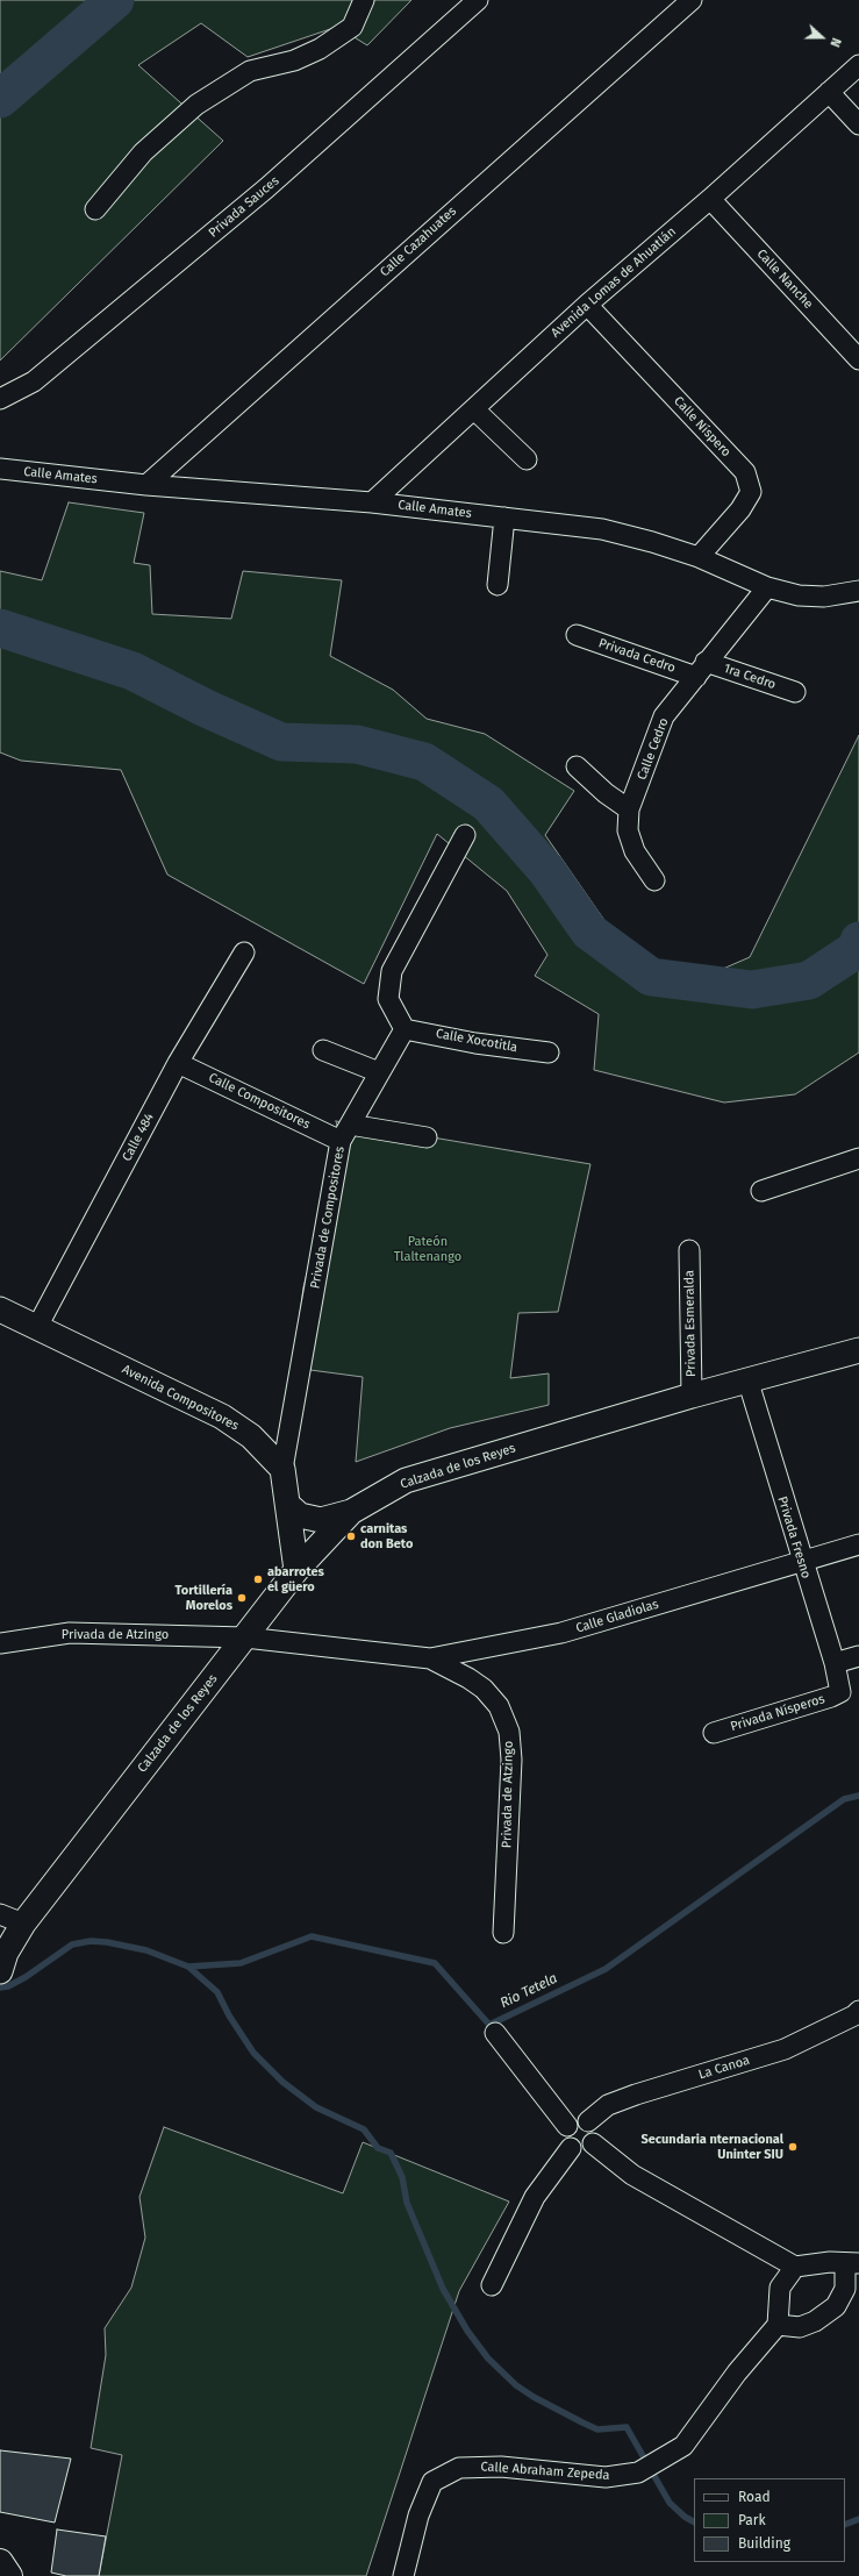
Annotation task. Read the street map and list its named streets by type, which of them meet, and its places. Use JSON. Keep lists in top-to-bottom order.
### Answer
{
  "streets": {
    "street": [
      "Privada Sauces",
      "Calle Cazahuates",
      "Calle Nanche",
      "Avenida Lomas de Ahuatlán",
      "Calle Níspero",
      "Calle Amates",
      "Privada Cedro",
      "1ra Cedro",
      "Calle Cedro",
      "Calle Xocotitla",
      "Calle Compositores",
      "Calle 484",
      "Privada de Compositores",
      "Privada Esmeralda",
      "Avenida Compositores",
      "Calzada de los Reyes",
      "Privada Fresno",
      "Calle Gladiolas",
      "Privada de Atzingo",
      "Privada Nísperos",
      "La Canoa",
      "Calle Abraham Zepeda"
    ]
  },
  "crossings": [
    ["Calle Cazahuates", "Calle Amates"],
    ["Calle Nanche", "Avenida Lomas de Ahuatlán"],
    ["Avenida Lomas de Ahuatlán", "Calle Níspero"],
    ["Avenida Lomas de Ahuatlán", "Calle Amates"],
    ["Calle Níspero", "Calle Amates"],
    ["Calle Amates", "Calle Cedro"],
    ["Privada Cedro", "1ra Cedro"],
    ["Privada Cedro", "Calle Cedro"],
    ["1ra Cedro", "Calle Cedro"],
    ["Calle Xocotitla", "Privada de Compositores"],
    ["Calle Compositores", "Calle 484"],
    ["Calle Compositores", "Privada de Compositores"],
    ["Calle 484", "Avenida Compositores"],
    ["Privada de Compositores", "Avenida Compositores"],
    ["Privada Esmeralda", "Calzada de los Reyes"],
    ["Calzada de los Reyes", "Privada Fresno"],
    ["Calzada de los Reyes", "Privada de Atzingo"],
    ["Privada Fresno", "Calle Gladiolas"],
    ["Privada Fresno", "Privada Nísperos"],
    ["Calle Gladiolas", "Privada de Atzingo"]
  ],
  "water": ["Rio Tetela"],
  "parks": ["Pateón Tlaltenango"],
  "places": [
    "carnitas don Beto",
    "abarrotes el güero",
    "Tortillería Morelos",
    "Secundaria nternacional Uninter SIU"
  ],
  "legend": ["Road", "Park", "Building"],
  "north": "right"
}
